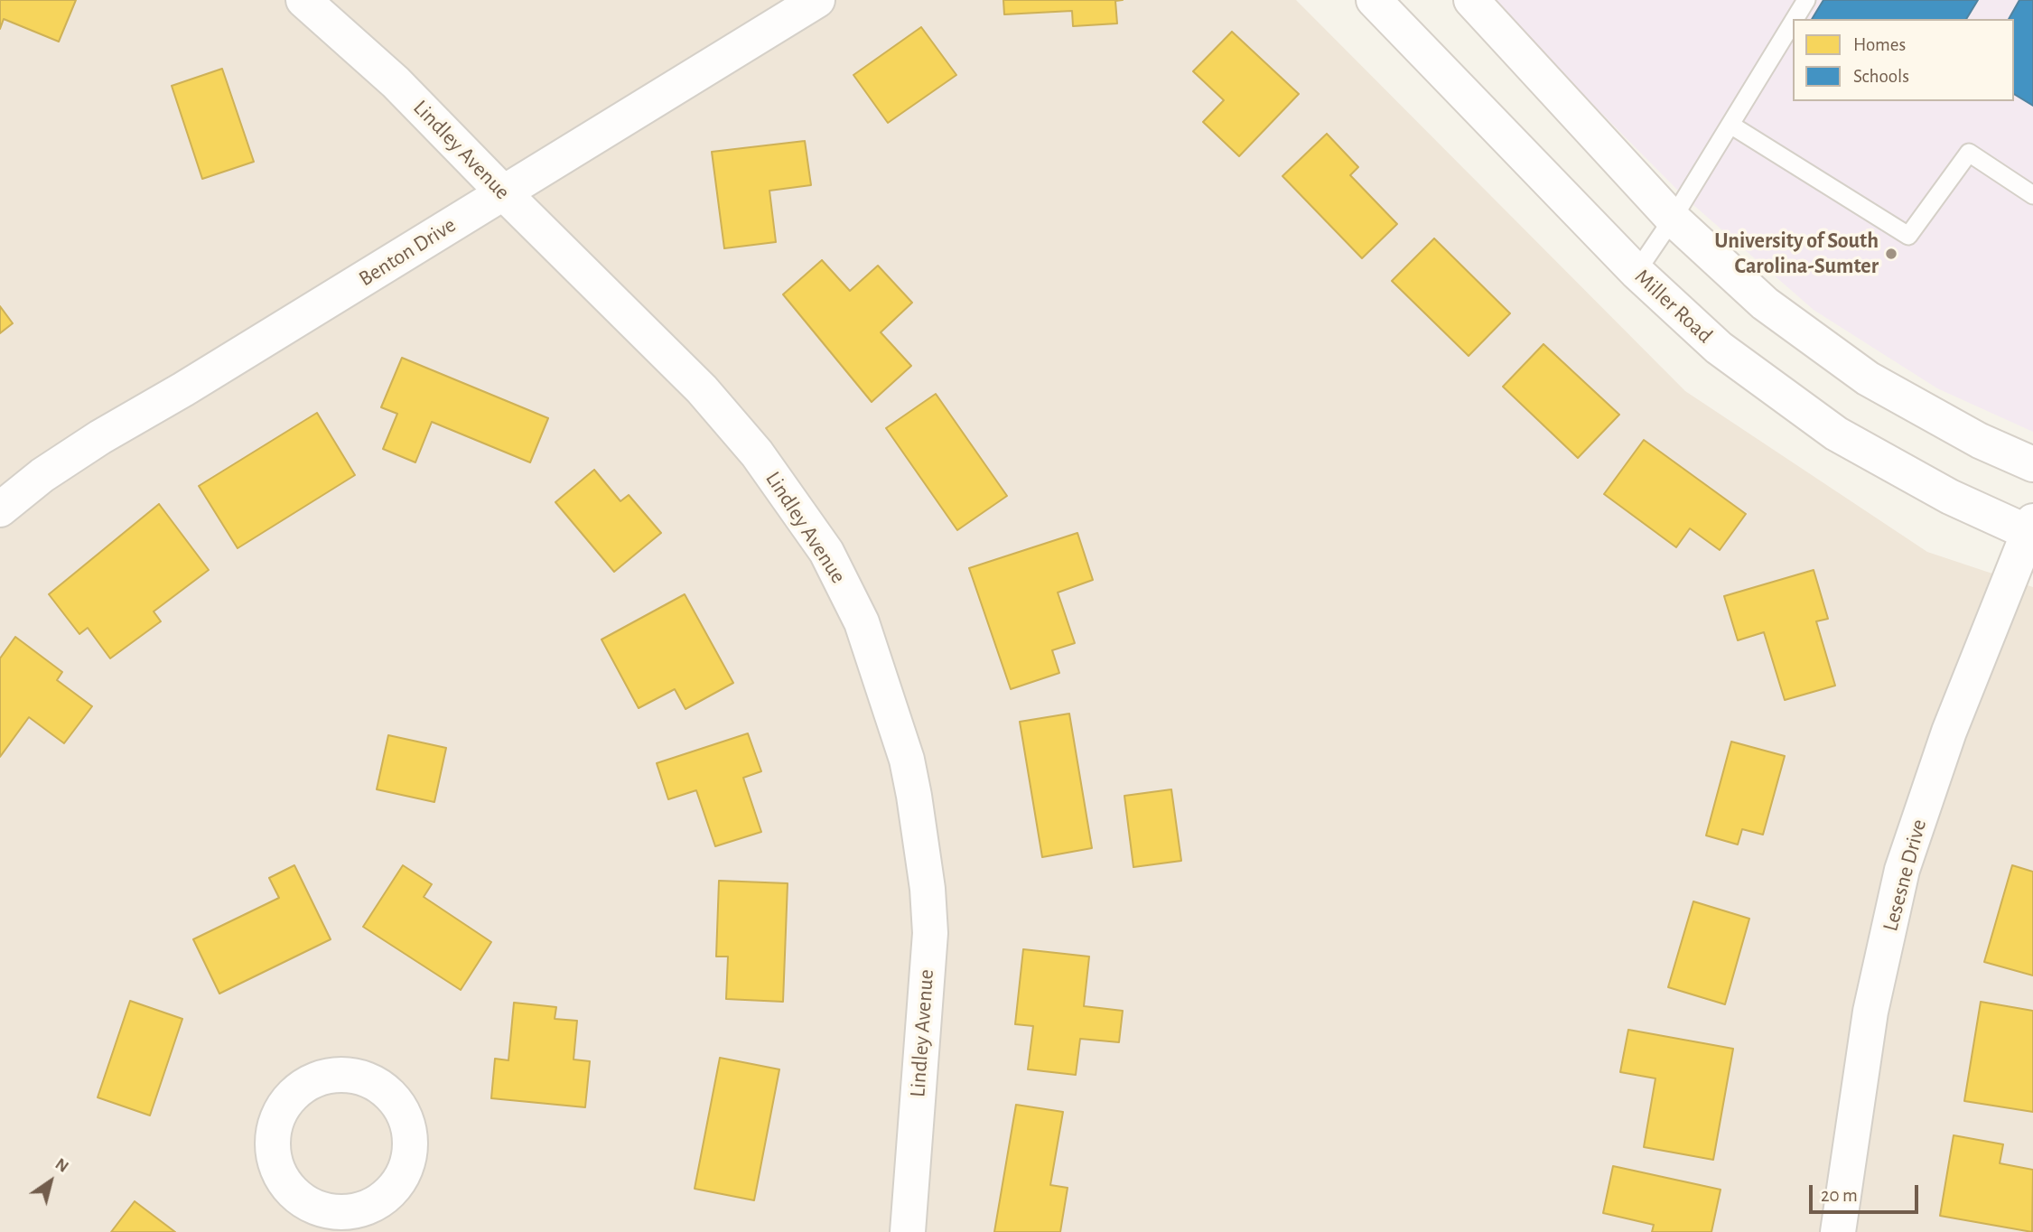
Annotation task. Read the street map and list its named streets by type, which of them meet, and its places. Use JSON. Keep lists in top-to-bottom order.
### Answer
{
  "streets": {
    "street": [
      "Lindley Avenue",
      "Benton Drive",
      "Miller Road",
      "Lesesne Drive"
    ]
  },
  "crossings": [
    ["Lindley Avenue", "Benton Drive"],
    ["Miller Road", "Lesesne Drive"]
  ],
  "places": ["University of South Carolina-Sumter"],
  "legend": ["Homes", "Schools"],
  "scale_bar": "20 m",
  "north": "top right"
}
